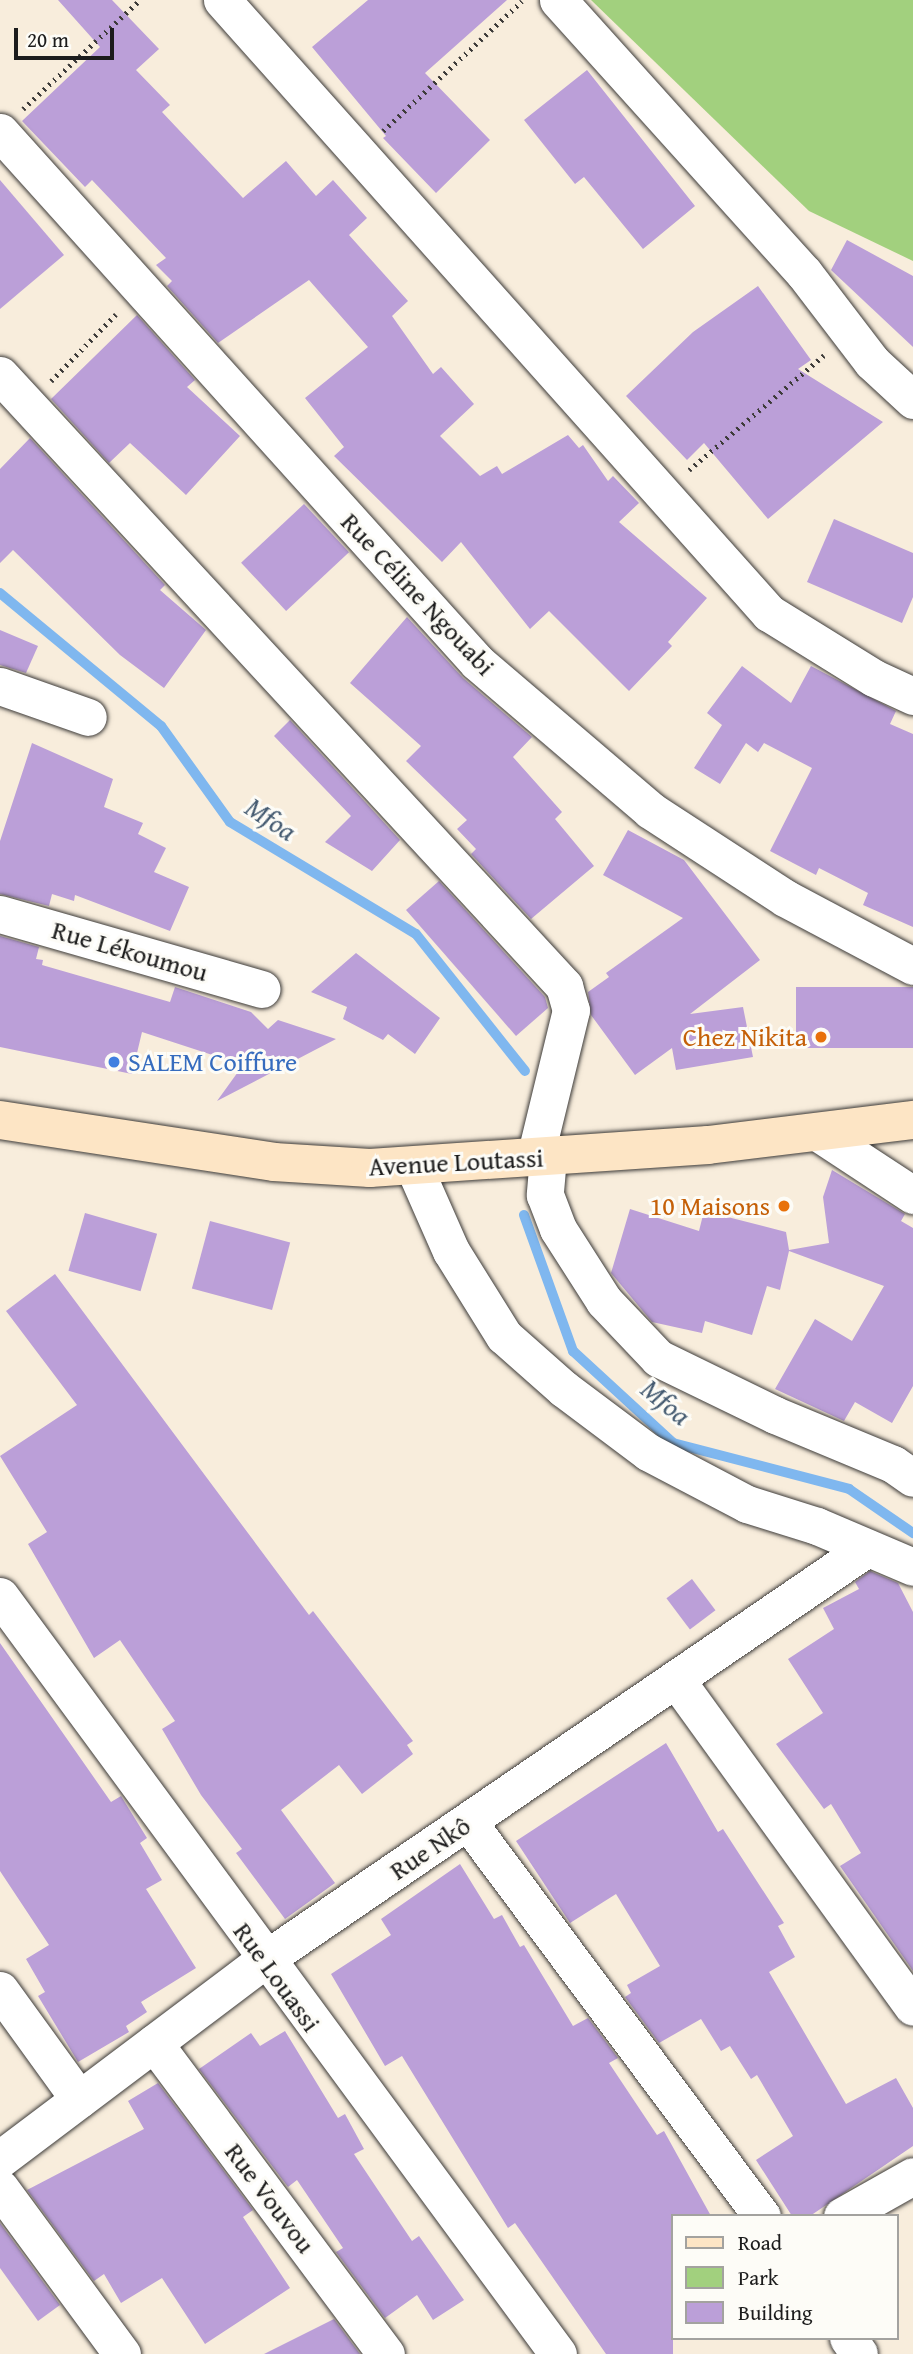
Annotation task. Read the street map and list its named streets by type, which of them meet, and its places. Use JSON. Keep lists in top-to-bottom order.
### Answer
{
  "streets": {
    "main road": ["Avenue Loutassi"],
    "street": [
      "Rue Céline Ngouabi",
      "Rue Lékoumou",
      "Rue Nkô",
      "Rue Louassi",
      "Rue Vouvou"
    ]
  },
  "crossings": [
    ["Rue Nkô", "Rue Louassi"],
    ["Rue Nkô", "Rue Vouvou"]
  ],
  "water": ["Mfoa"],
  "places": ["Chez Nikita", "SALEM Coiffure", "10 Maisons"],
  "legend": ["Road", "Park", "Building"],
  "scale_bar": "20 m"
}
